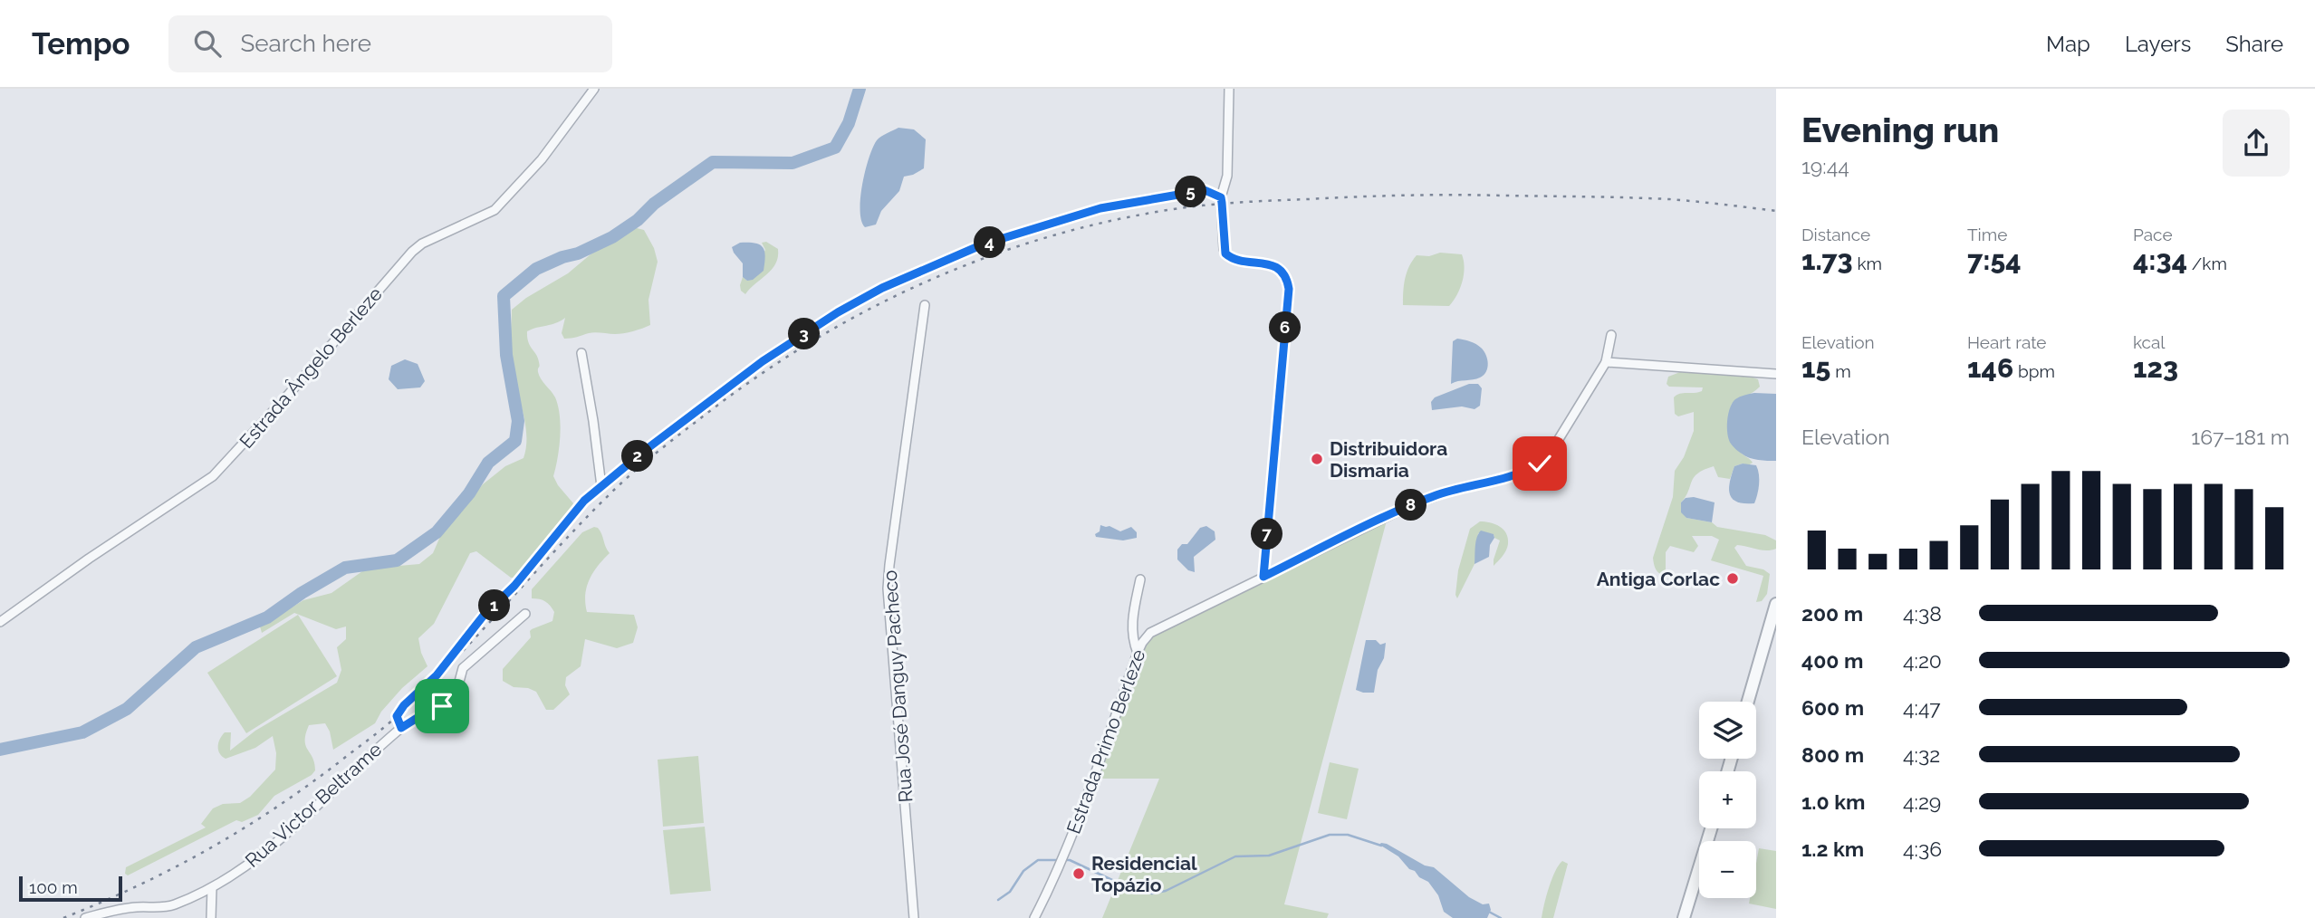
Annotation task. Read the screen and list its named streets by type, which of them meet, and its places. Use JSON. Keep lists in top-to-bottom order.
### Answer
{
  "streets": {
    "street": [
      "Estrada Ângelo Berleze",
      "Rua José Danguy Pacheco",
      "Estrada Primo Berleze",
      "Rua Victor Beltrame"
    ]
  },
  "places": ["Distribuidora Dismaria", "Antiga Corlac", "Residencial Topázio"],
  "scale_bar": "100 m",
  "page": {
    "header": "Tempo",
    "search": "Search here",
    "nav": ["Map", "Layers", "Share"],
    "heading": ["Evening run", "19:44"],
    "pins": [
      "5",
      "4",
      "6",
      "3",
      "2",
      "8",
      "7",
      "1"
    ],
    "stats": [
      ["Distance", "1.73 km"],
      ["Time", "7:54"],
      ["Pace", "4:34 /km"],
      ["Elevation", "15 m"],
      ["Heart rate", "146 bpm"],
      ["kcal", "123"]
    ],
    "chart": ["Elevation", "167–181 m"],
    "list": [
      {
        "name": "200 m",
        "note": "4:38"
      },
      {
        "name": "400 m",
        "note": "4:20"
      },
      {
        "name": "600 m",
        "note": "4:47"
      },
      {
        "name": "800 m",
        "note": "4:32"
      },
      {
        "name": "1.0 km",
        "note": "4:29"
      },
      {
        "name": "1.2 km",
        "note": "4:36"
      }
    ],
    "map_buttons": ["+", "−"],
    "scale": "100 m"
  }
}
